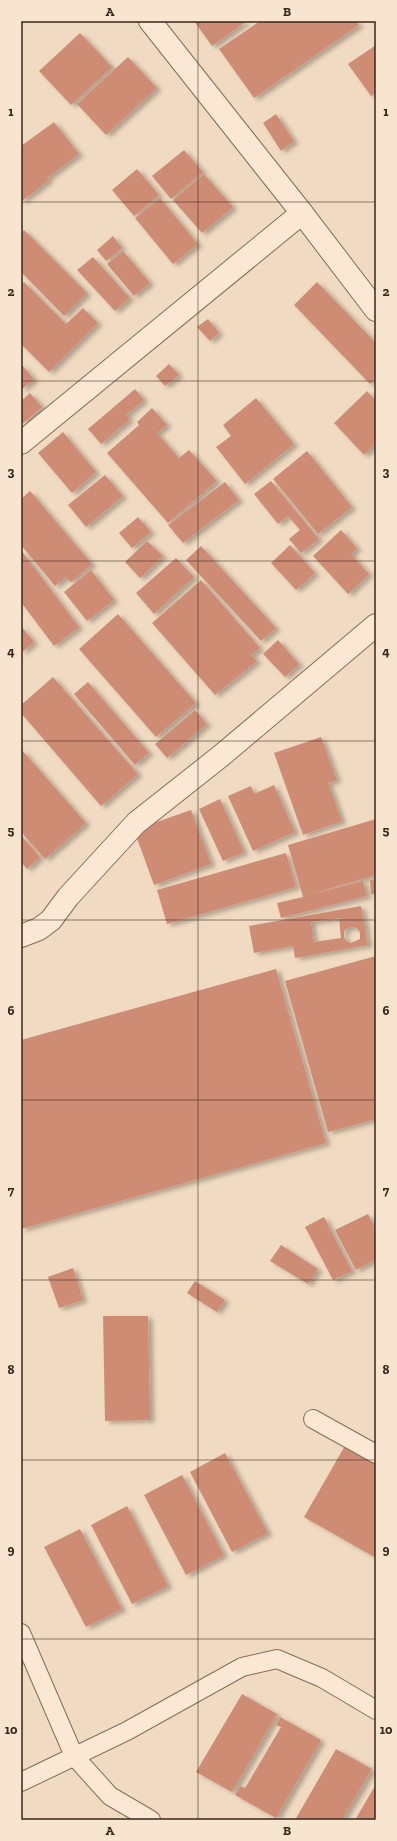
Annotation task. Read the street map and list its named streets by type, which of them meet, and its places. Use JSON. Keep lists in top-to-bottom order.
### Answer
{
  "grid": {
    "columns": ["A", "B"],
    "rows": [
      "1",
      "2",
      "3",
      "4",
      "5",
      "6",
      "7",
      "8",
      "9",
      "10"
    ]
  }
}
